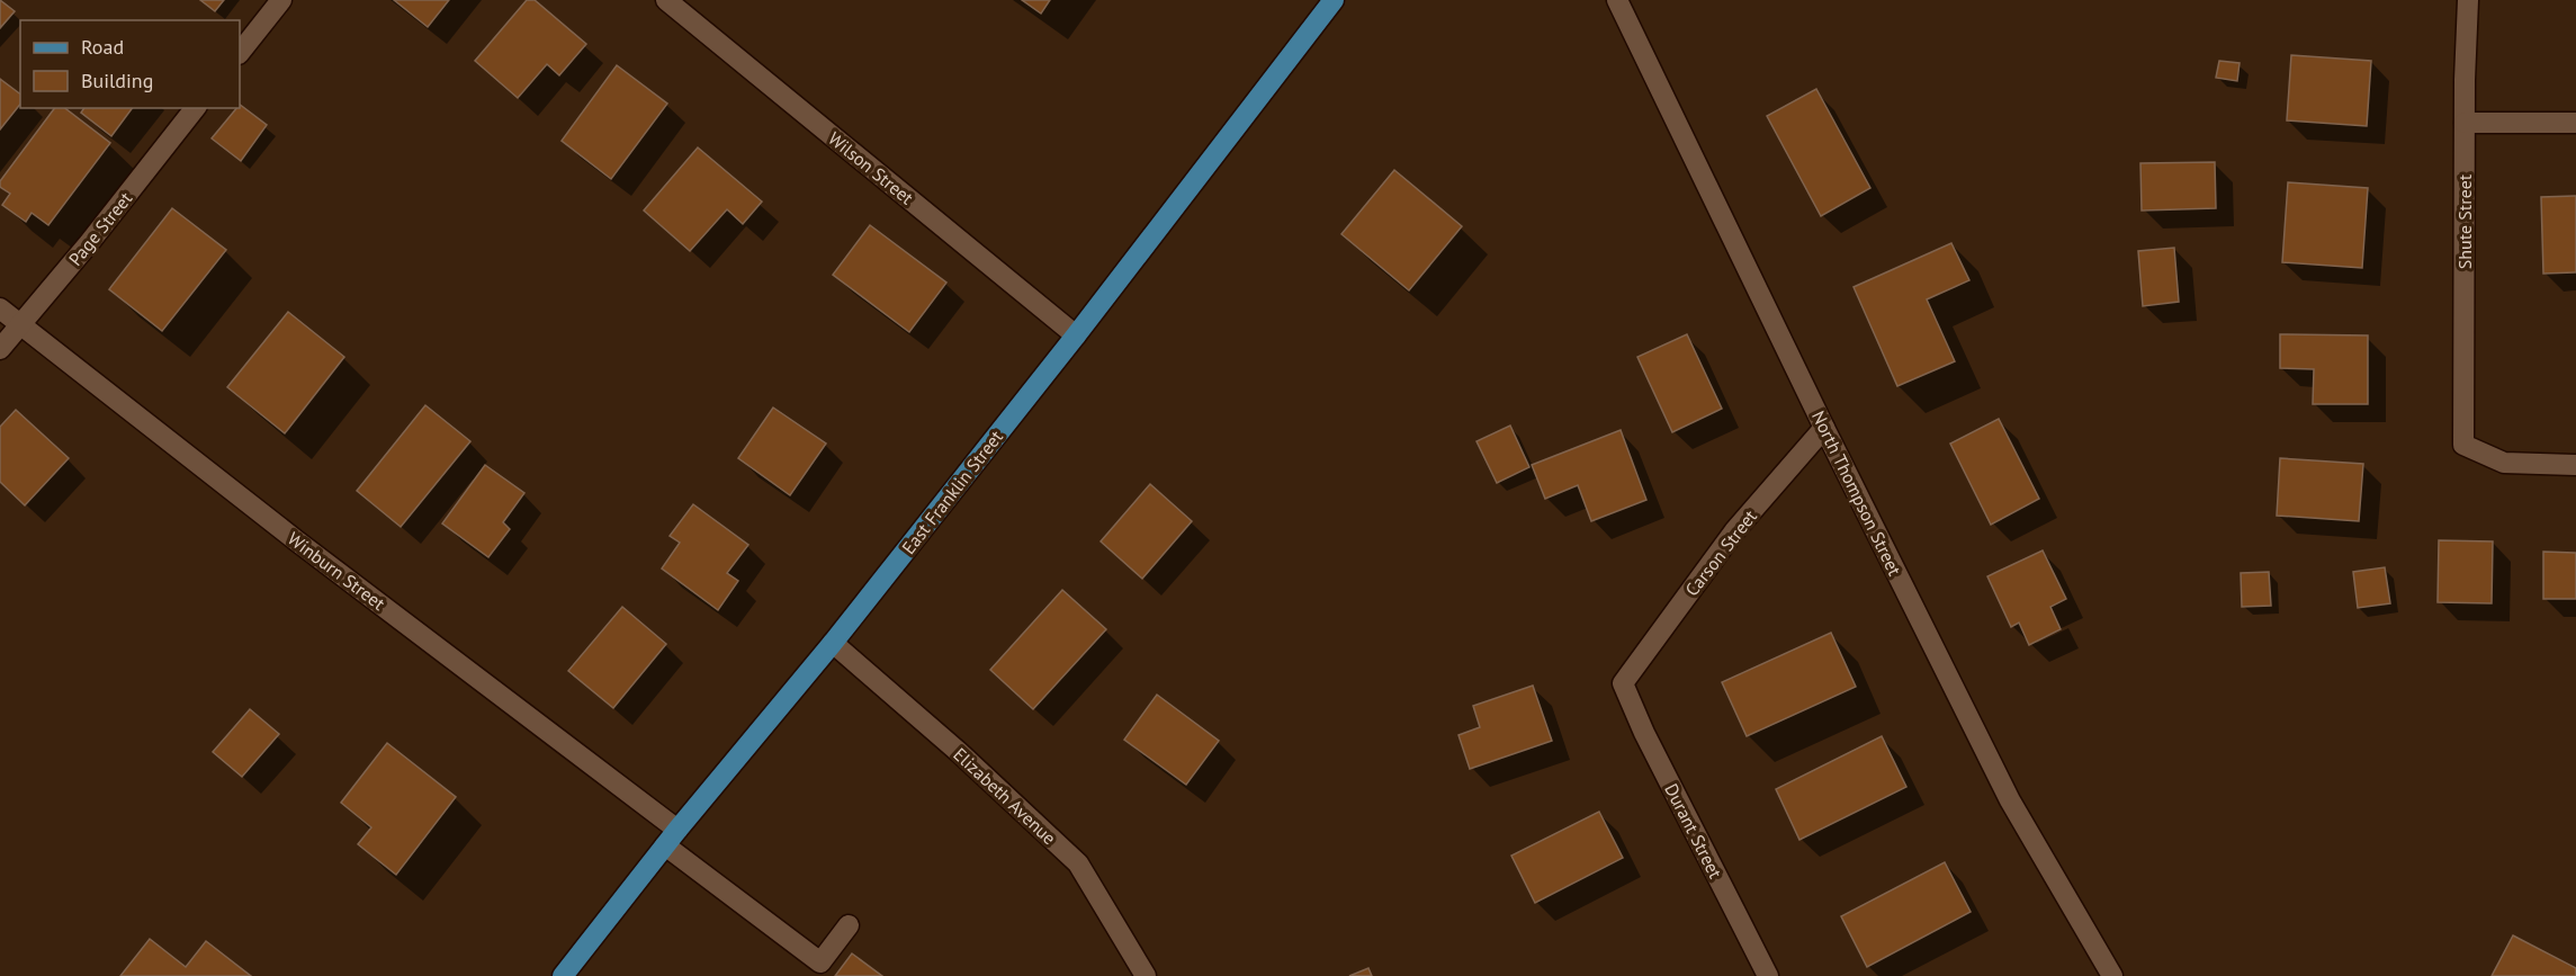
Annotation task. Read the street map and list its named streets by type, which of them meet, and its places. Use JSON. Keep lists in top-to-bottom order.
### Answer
{
  "streets": {
    "main road": ["East Franklin Street"],
    "street": [
      "Wilson Street",
      "Shute Street",
      "Page Street",
      "North Thompson Street",
      "Carson Street",
      "Winburn Street",
      "Elizabeth Avenue",
      "Durant Street"
    ]
  },
  "crossings": [
    ["Wilson Street", "East Franklin Street"],
    ["Page Street", "Winburn Street"],
    ["East Franklin Street", "Winburn Street"],
    ["East Franklin Street", "Elizabeth Avenue"],
    ["North Thompson Street", "Carson Street"],
    ["Carson Street", "Durant Street"]
  ],
  "legend": ["Road", "Building"]
}
